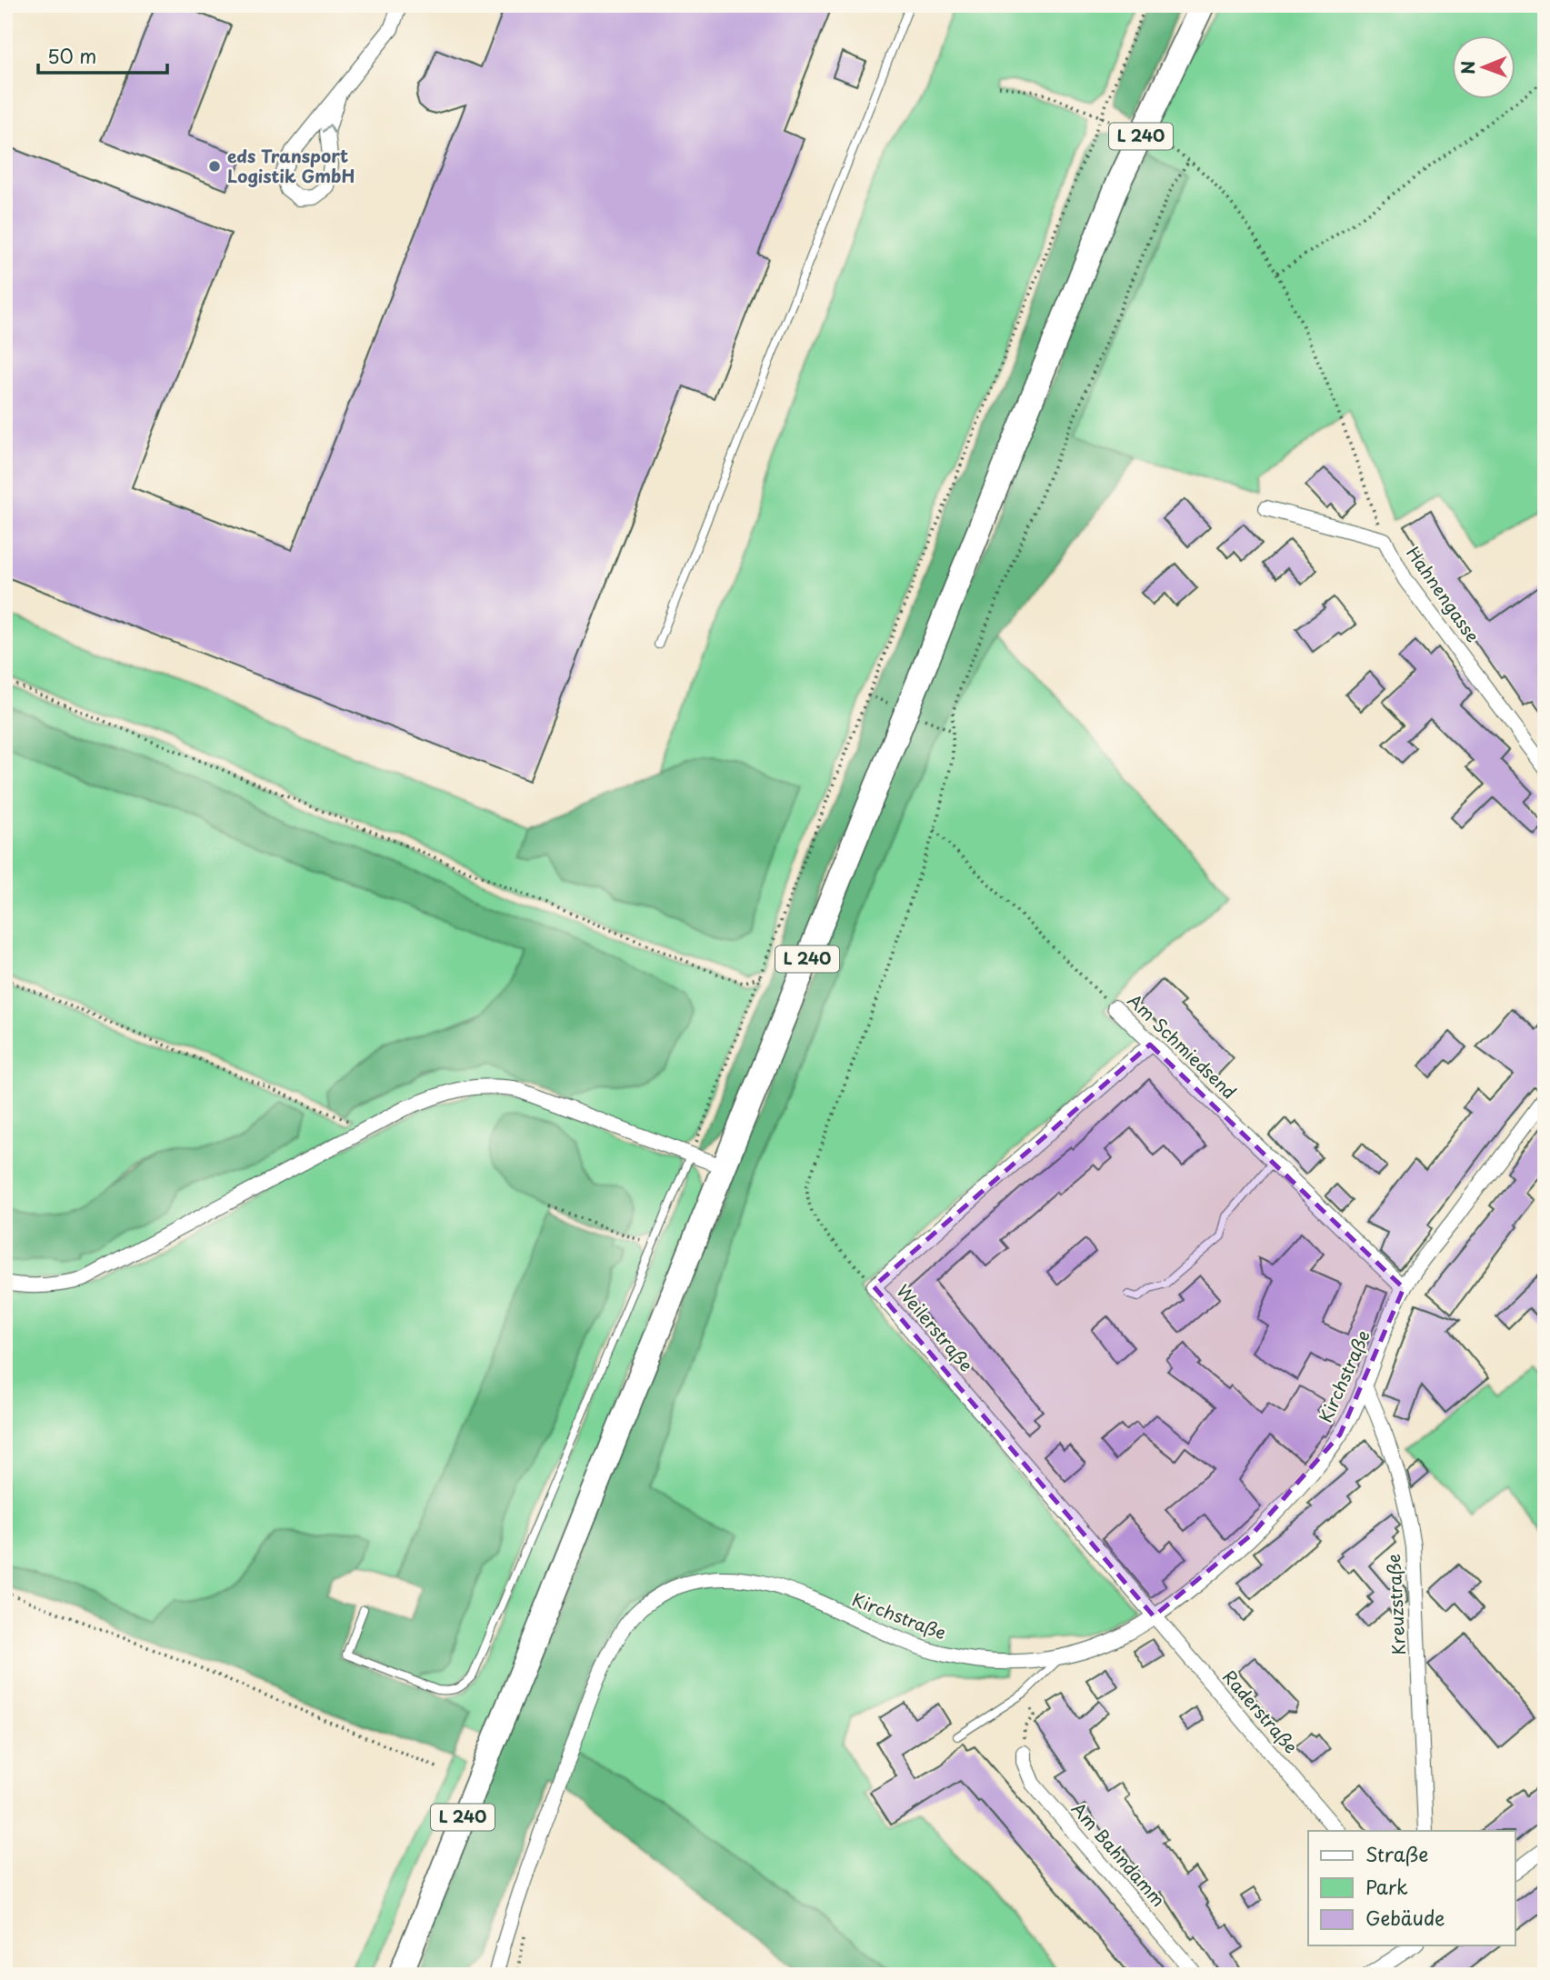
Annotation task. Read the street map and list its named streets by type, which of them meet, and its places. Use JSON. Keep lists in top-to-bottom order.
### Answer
{
  "streets": {
    "main road": ["L 240"],
    "street": [
      "Hahnengasse",
      "Am Schmiedsend",
      "Weilerstraße",
      "Kirchstraße",
      "Kreuzstraße",
      "Raderstraße",
      "Am Bahndamm"
    ]
  },
  "crossings": [
    ["Am Schmiedsend", "Weilerstraße"],
    ["Am Schmiedsend", "Kirchstraße"],
    ["Weilerstraße", "Kirchstraße"],
    ["Weilerstraße", "Raderstraße"],
    ["Kirchstraße", "Kreuzstraße"],
    ["Kirchstraße", "Raderstraße"]
  ],
  "places": ["eds Transport Logistik GmbH"],
  "legend": ["Straße", "Park", "Gebäude"],
  "scale_bar": "50 m",
  "north": "left"
}
